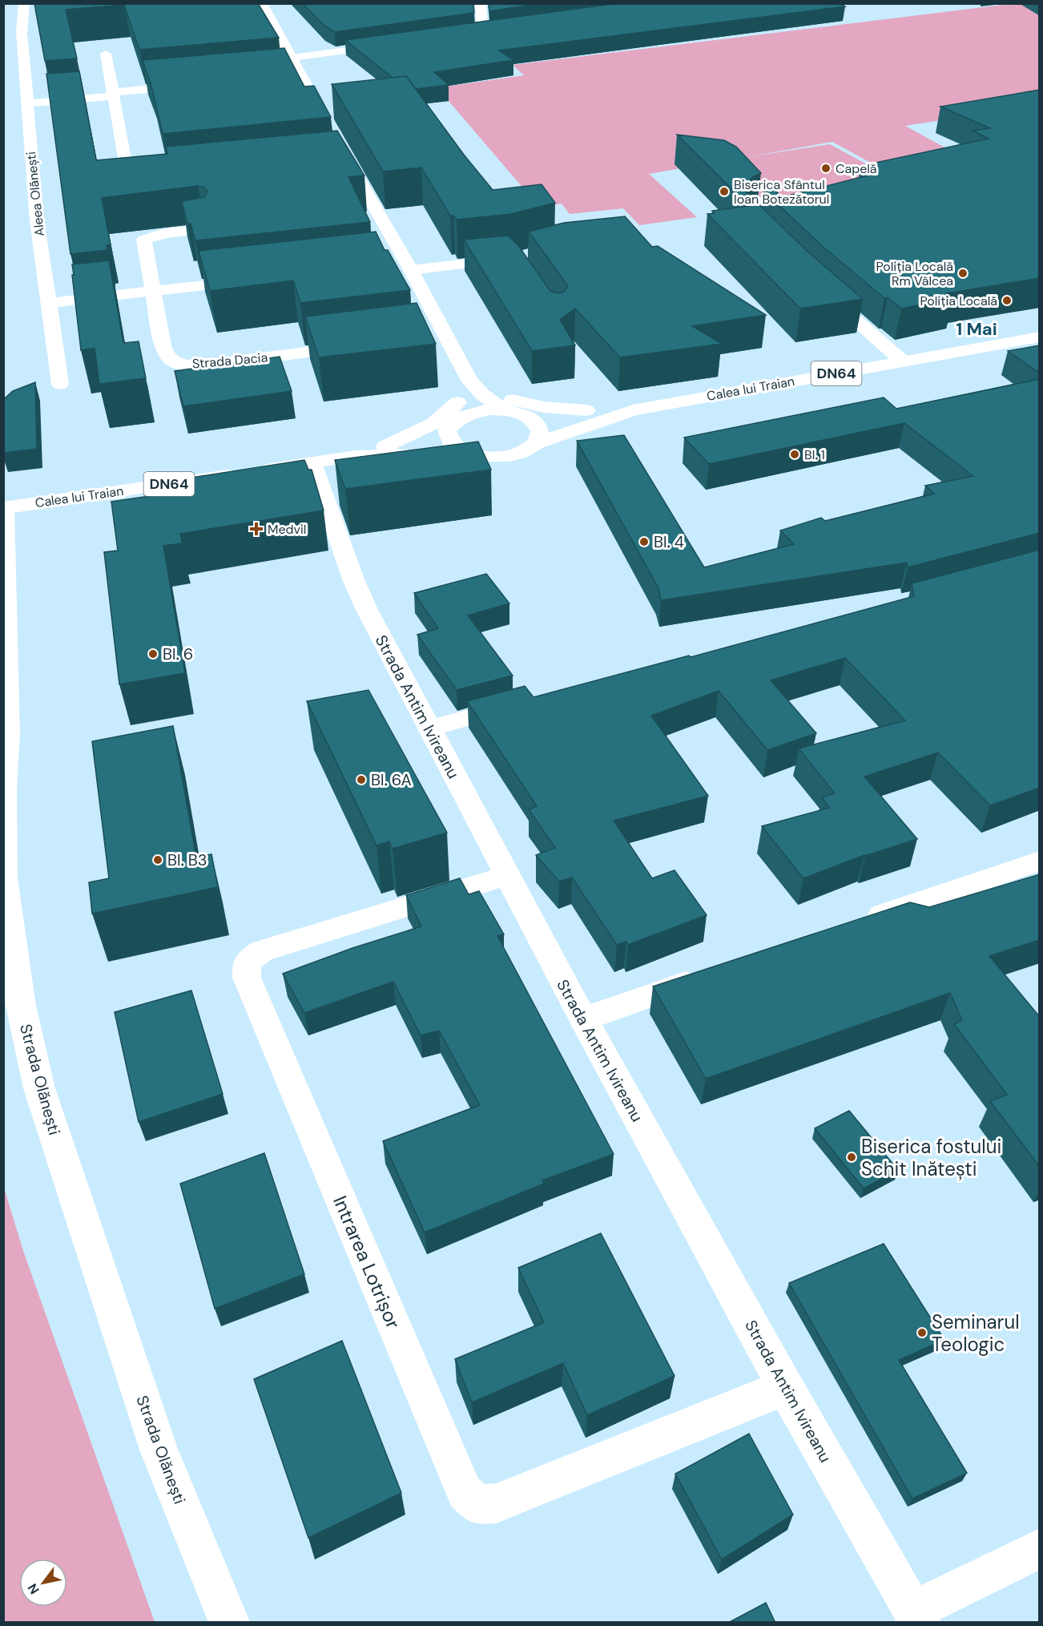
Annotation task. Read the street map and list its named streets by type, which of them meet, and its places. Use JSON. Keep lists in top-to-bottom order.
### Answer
{
  "streets": {
    "street": [
      "Aleea Olănești",
      "Strada Dacia",
      "DN64",
      "Calea lui Traian",
      "Strada Antim Ivireanu",
      "Strada Olănești",
      "Intrarea Lotrișor"
    ]
  },
  "crossings": [
    ["Calea lui Traian", "Strada Antim Ivireanu"],
    ["Calea lui Traian", "Strada Olănești"],
    ["Strada Antim Ivireanu", "Intrarea Lotrișor"]
  ],
  "districts": ["1 Mai"],
  "places": {
    "other": [
      "Capelă",
      "Biserica Sfântul Ioan Botezătorul",
      "Poliția Locală Rm Vâlcea",
      "Poliția Locală",
      "Bl. 1",
      "Bl. 4",
      "Bl. 6",
      "Bl. 6A",
      "Bl. B3",
      "Biserica fostului Schit Inătești",
      "Seminarul Teologic"
    ],
    "health": ["Medvil"]
  },
  "north": "bottom left"
}
